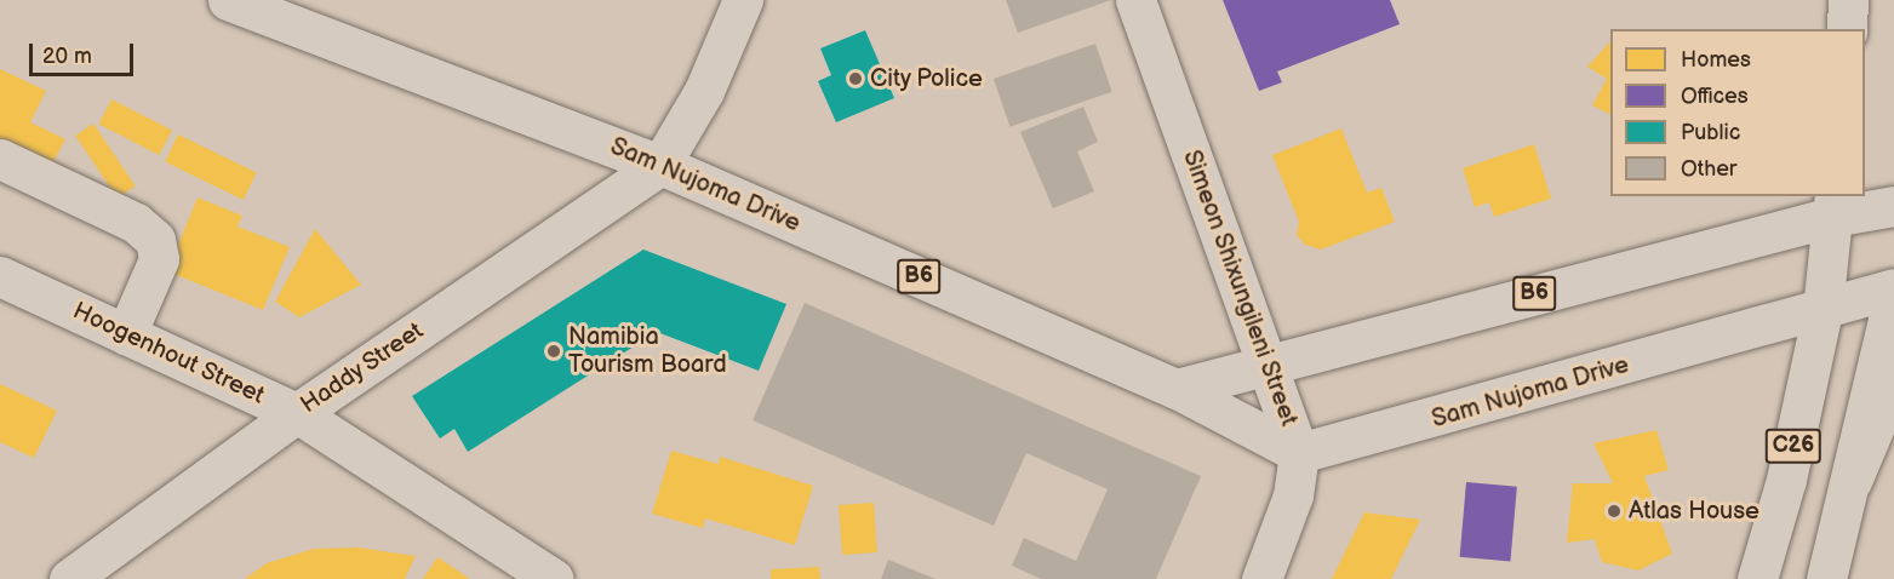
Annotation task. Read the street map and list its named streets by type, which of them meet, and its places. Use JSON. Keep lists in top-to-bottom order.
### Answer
{
  "streets": {
    "main road": [
      "Sam Nujoma Drive",
      "B6",
      "Simeon Shixungileni Street",
      "Hoogenhout Street",
      "Haddy Street",
      "C26"
    ]
  },
  "crossings": [
    ["Sam Nujoma Drive", "B6"],
    ["Sam Nujoma Drive", "Simeon Shixungileni Street"],
    ["Sam Nujoma Drive", "Haddy Street"],
    ["Sam Nujoma Drive", "C26"],
    ["B6", "Simeon Shixungileni Street"],
    ["B6", "C26"],
    ["Hoogenhout Street", "Haddy Street"]
  ],
  "places": ["City Police", "Namibia Tourism Board", "Atlas House"],
  "legend": [
    "Homes",
    "Offices",
    "Public",
    "Other"
  ],
  "scale_bar": "20 m"
}
